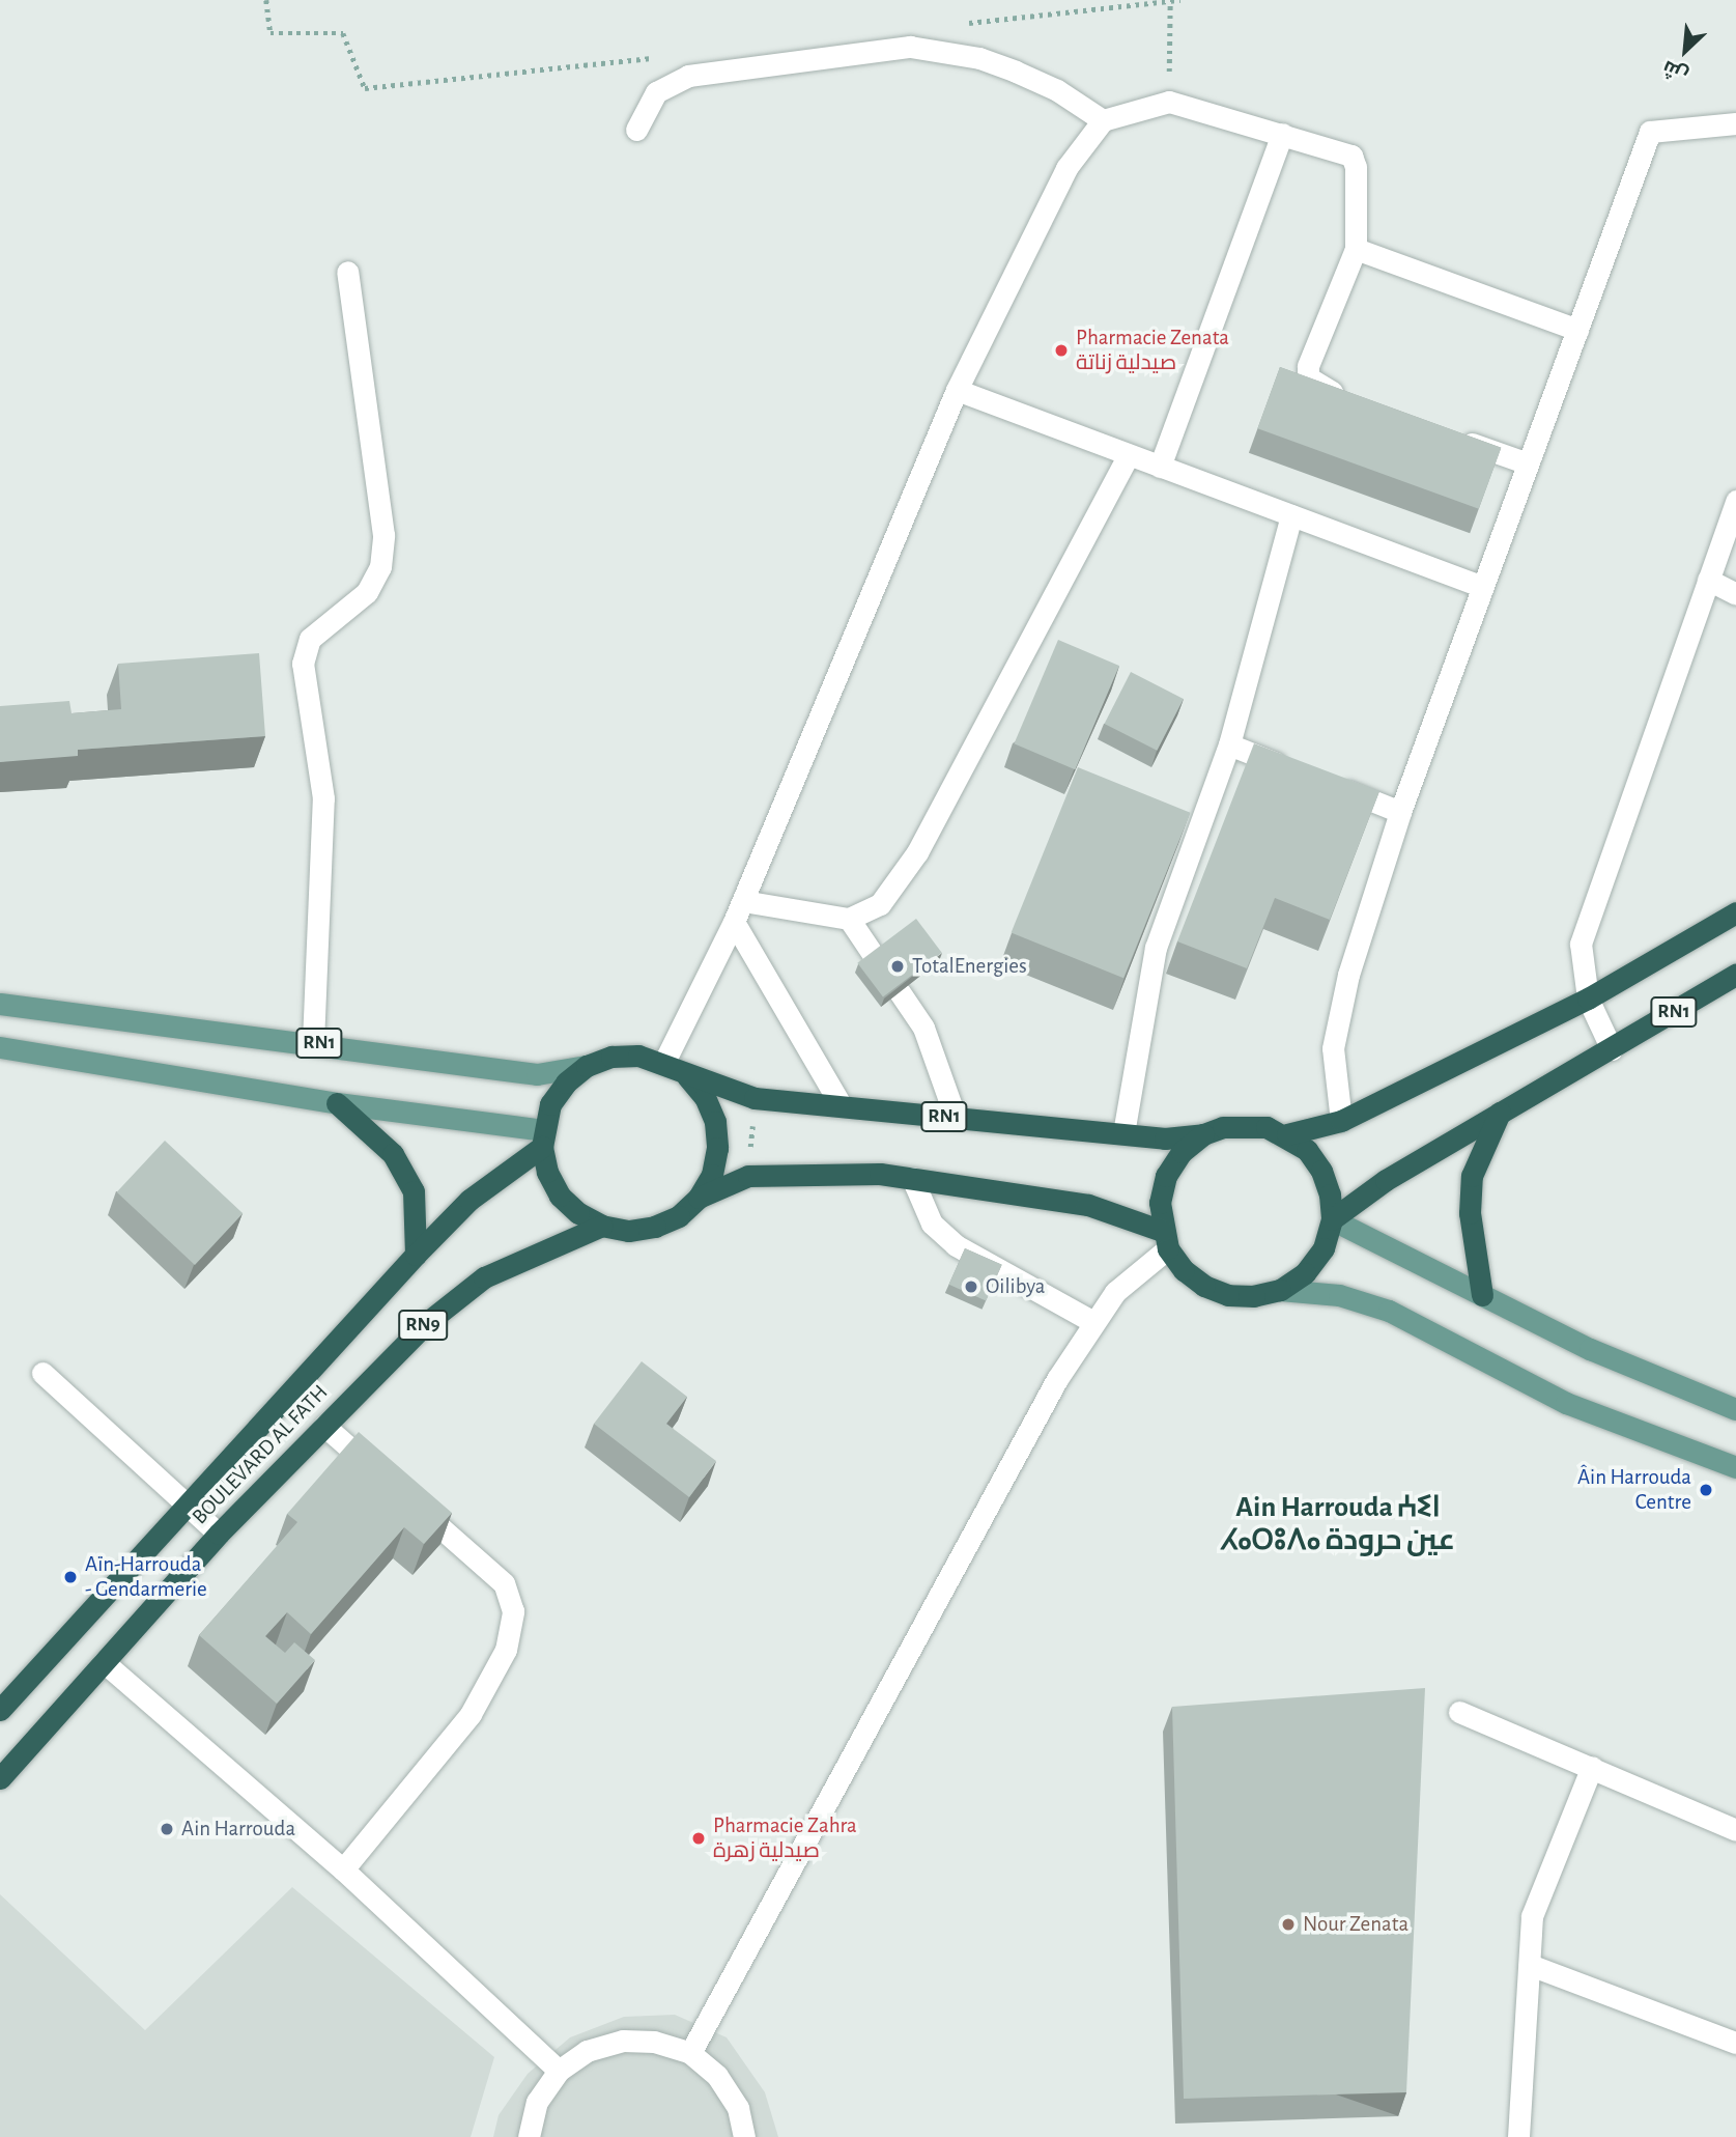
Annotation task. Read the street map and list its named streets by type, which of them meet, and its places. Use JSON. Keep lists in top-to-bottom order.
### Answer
{
  "streets": {
    "highway": ["RN1", "RN9", "BOULEVARD AL FATH"]
  },
  "crossings": [
    ["RN1", "BOULEVARD AL FATH"]
  ],
  "districts": ["Ain Harrouda ⵄⵉⵏ ⵃⴰⵔⵓⴷⴰ عين حرودة"],
  "places": [
    "Pharmacie Zenata صيدلية زناتة",
    "TotalEnergies",
    "Oilibya",
    "Âin Harrouda Centre",
    "Aïn-Harrouda - Gendarmerie",
    "Ain Harrouda",
    "Pharmacie Zahra صيدلية زهرة",
    "Nour Zenata"
  ],
  "north": "bottom left"
}
